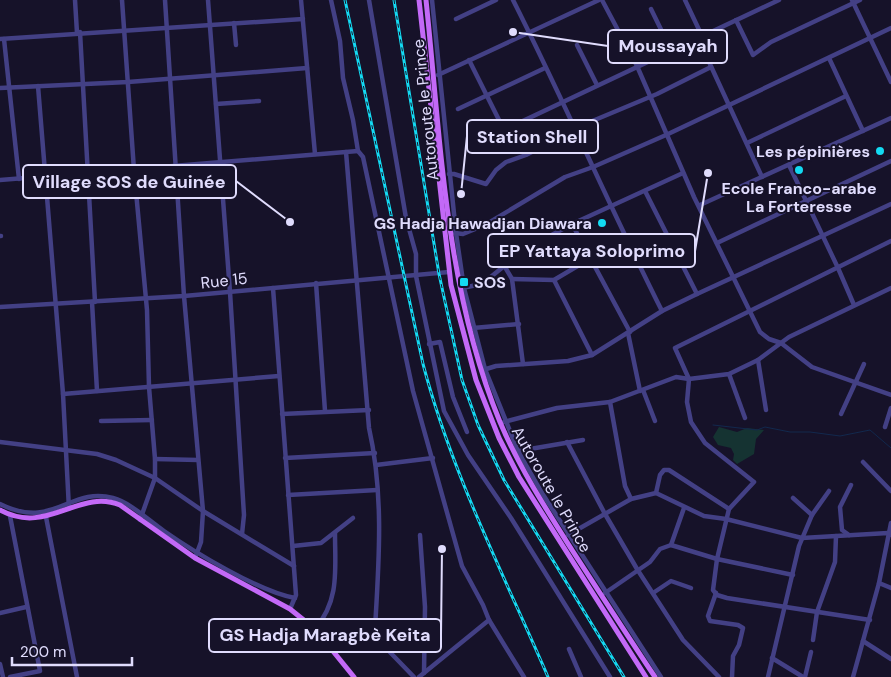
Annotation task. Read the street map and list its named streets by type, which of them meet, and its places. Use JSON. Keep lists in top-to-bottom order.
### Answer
{
  "streets": {
    "main road": ["Autoroute le Prince"],
    "street": ["Rue 15"]
  },
  "crossings": [
    ["Autoroute le Prince", "Rue 15"]
  ],
  "places": {
    "other": [
      "Moussayah",
      "Les pépinières",
      "Ecole Franco-arabe La Forteresse",
      "EP Yattaya Soloprimo",
      "Station Shell",
      "Village SOS de Guinée",
      "GS Hadja Hawadjan Diawara",
      "GS Hadja Maragbè Keita"
    ],
    "transit": ["SOS"]
  },
  "scale_bar": "200 m"
}
